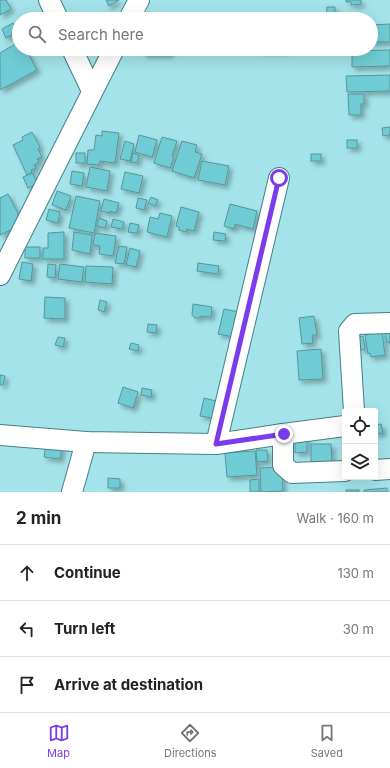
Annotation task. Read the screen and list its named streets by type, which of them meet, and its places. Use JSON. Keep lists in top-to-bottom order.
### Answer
{
  "page": {
    "search": "Search here",
    "heading": ["2 min", "Walk · 160 m"],
    "list": [
      ["Continue", "130 m"],
      ["Turn left", "30 m"],
      "Arrive at destination"
    ],
    "nav": ["Map", "Directions", "Saved"]
  }
}
